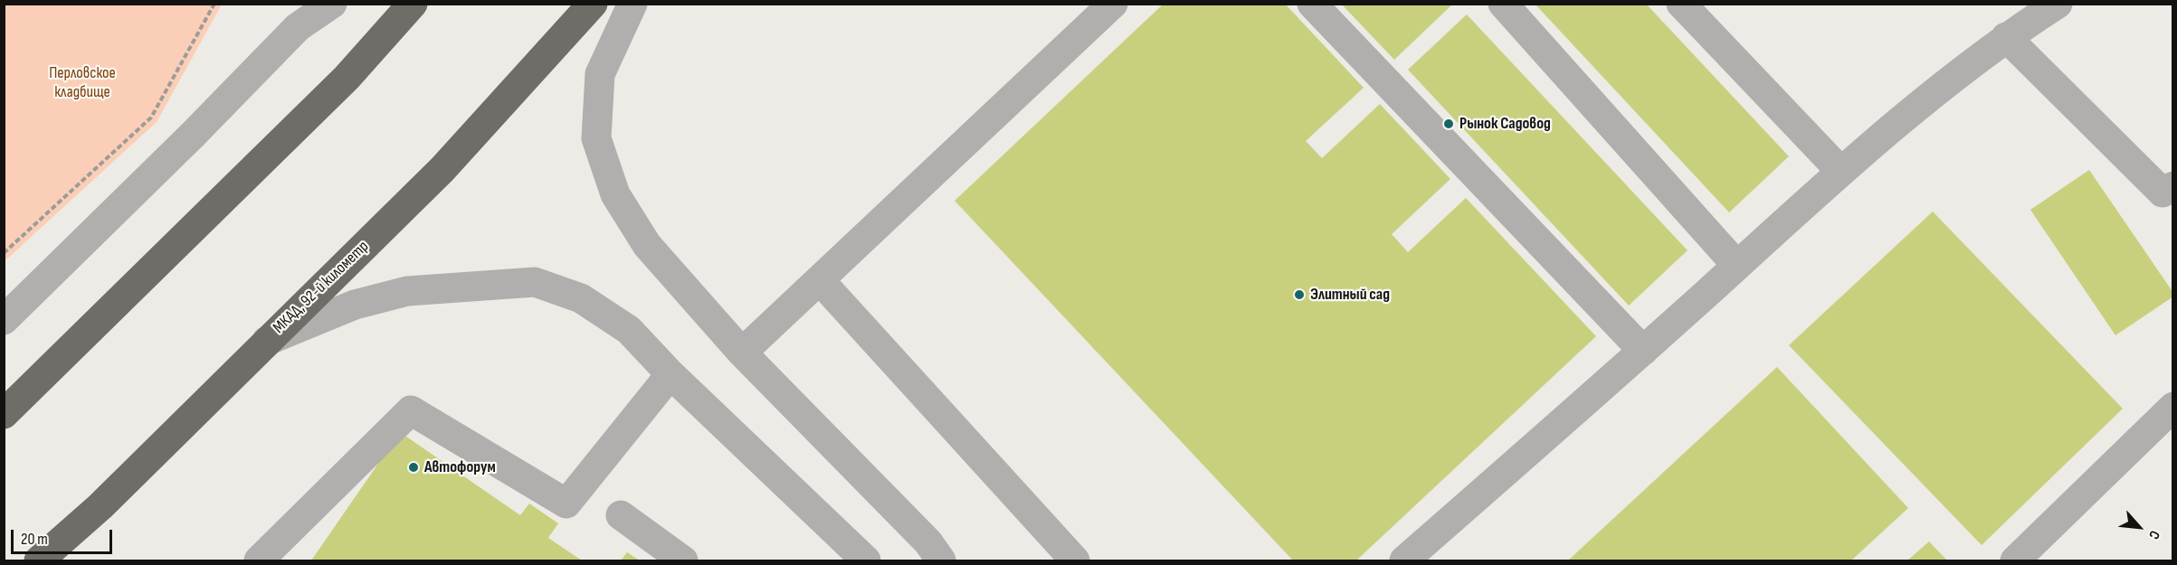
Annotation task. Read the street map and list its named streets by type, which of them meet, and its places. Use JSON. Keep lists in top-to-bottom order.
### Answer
{
  "streets": {
    "highway": ["МКАД, 92-й километр"]
  },
  "parks": ["Перловское кладбище"],
  "places": ["Рынок Садовод", "Элитный сад", "Автофорум"],
  "scale_bar": "20 m",
  "north": "bottom right"
}
